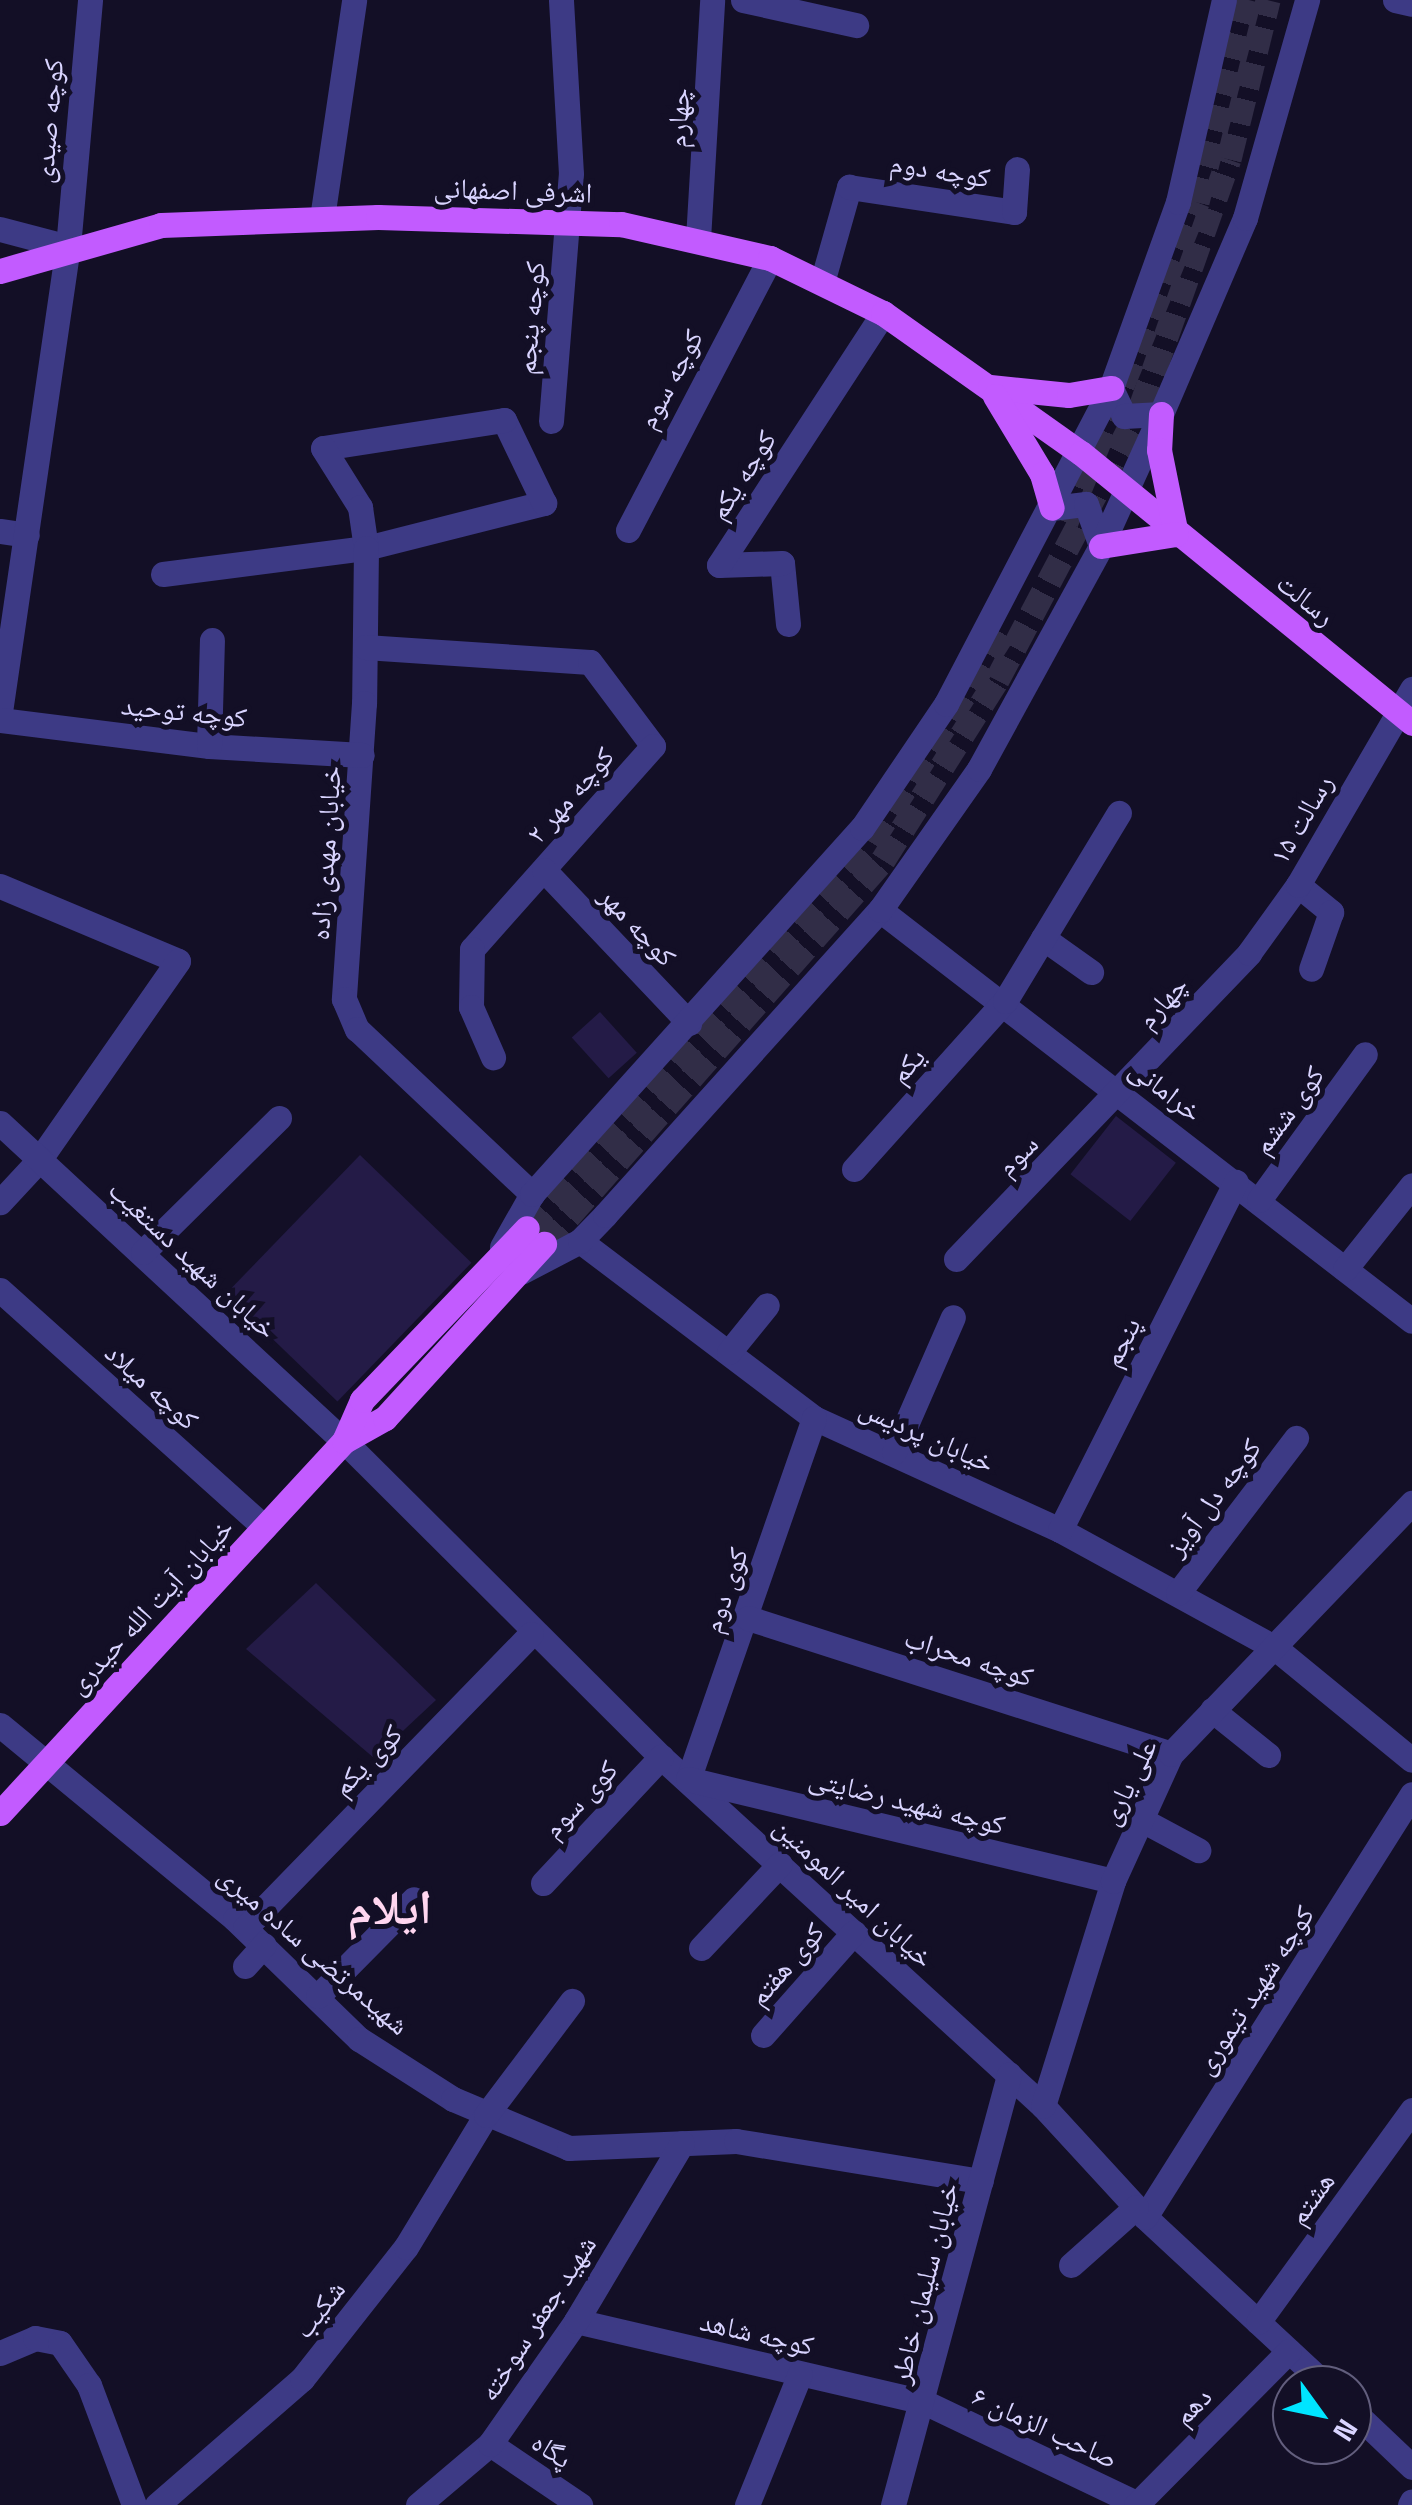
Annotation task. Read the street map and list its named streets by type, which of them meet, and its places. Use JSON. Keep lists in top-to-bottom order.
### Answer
{
  "streets": {
    "main road": ["اشرفی اصفهانی", "رسالت", "خیابان آیت الله حیدری"],
    "street": [
      "چهارم",
      "کوچه صیدی",
      "کوچه دوم",
      "کوچه پنجم",
      "کوچه سوم",
      "کوچه یکم",
      "کوچه توحید",
      "کوچه مهر ۲",
      "رسالت ۱۵",
      "خیابان مهدی زاده",
      "کوچه مهر",
      "یکم",
      "خرامانی",
      "کوی ششم",
      "سوم",
      "خیابان شهید دستغیب",
      "پنجم",
      "کوچه میلاد",
      "خیابان پردیس",
      "کوچه دل آویز",
      "کوی دوم",
      "کوچه محراب",
      "کوی یکم",
      "علی یاری",
      "کوی سوم",
      "کوچه شهید رضایتی",
      "خیابان امیر المومنین",
      "شهیدمرتضی ساده میری",
      "کوی هفتم",
      "کوچه شهید تیموری",
      "هشتم",
      "خیابان سلیمان خاطر",
      "شکیب",
      "شهید جعفر سوخته",
      "کوچه شاهد",
      "دهم",
      "صاحب الزمان ۶",
      "پگاه"
    ]
  },
  "crossings": [
    ["چهارم", "اشرفی اصفهانی"],
    ["چهارم", "رسالت ۱۵"],
    ["چهارم", "خرامانی"],
    ["چهارم", "سوم"],
    ["کوچه صیدی", "اشرفی اصفهانی"],
    ["کوچه دوم", "اشرفی اصفهانی"],
    ["اشرفی اصفهانی", "کوچه پنجم"],
    ["اشرفی اصفهانی", "کوچه سوم"],
    ["اشرفی اصفهانی", "کوچه یکم"],
    ["اشرفی اصفهانی", "رسالت"],
    ["رسالت", "رسالت ۱۵"],
    ["کوچه توحید", "خیابان مهدی زاده"],
    ["کوچه مهر ۲", "خیابان مهدی زاده"],
    ["کوچه مهر ۲", "کوچه مهر"],
    ["یکم", "خرامانی"],
    ["خرامانی", "کوی ششم"],
    ["خرامانی", "سوم"],
    ["خرامانی", "پنجم"],
    ["خیابان شهید دستغیب", "خیابان آیت الله حیدری"],
    ["خیابان شهید دستغیب", "خیابان امیر المومنین"],
    ["پنجم", "خیابان پردیس"],
    ["کوچه میلاد", "خیابان آیت الله حیدری"],
    ["خیابان پردیس", "کوچه دل آویز"],
    ["خیابان پردیس", "کوی دوم"],
    ["خیابان پردیس", "علی یاری"],
    ["کوی دوم", "کوچه محراب"],
    ["کوی دوم", "کوچه شهید رضایتی"],
    ["کوی دوم", "خیابان امیر المومنین"],
    ["خیابان آیت الله حیدری", "خیابان امیر المومنین"],
    ["خیابان آیت الله حیدری", "شهیدمرتضی ساده میری"],
    ["کوچه محراب", "علی یاری"],
    ["کوی یکم", "خیابان امیر المومنین"],
    ["کوی یکم", "شهیدمرتضی ساده میری"],
    ["علی یاری", "کوچه شهید رضایتی"],
    ["علی یاری", "خیابان امیر المومنین"],
    ["کوی سوم", "خیابان امیر المومنین"],
    ["کوچه شهید رضایتی", "خیابان امیر المومنین"],
    ["خیابان امیر المومنین", "کوی هفتم"],
    ["خیابان امیر المومنین", "کوچه شهید تیموری"],
    ["خیابان امیر المومنین", "هشتم"],
    ["خیابان امیر المومنین", "خیابان سلیمان خاطر"],
    ["خیابان امیر المومنین", "دهم"],
    ["شهیدمرتضی ساده میری", "خیابان سلیمان خاطر"],
    ["شهیدمرتضی ساده میری", "شکیب"],
    ["شهیدمرتضی ساده میری", "شهید جعفر سوخته"],
    ["خیابان سلیمان خاطر", "کوچه شاهد"],
    ["خیابان سلیمان خاطر", "صاحب الزمان ۶"],
    ["شهید جعفر سوخته", "کوچه شاهد"],
    ["شهید جعفر سوخته", "پگاه"],
    ["کوچه شاهد", "صاحب الزمان ۶"],
    ["دهم", "صاحب الزمان ۶"]
  ],
  "districts": ["ایلام"],
  "north": "bottom right"
}
